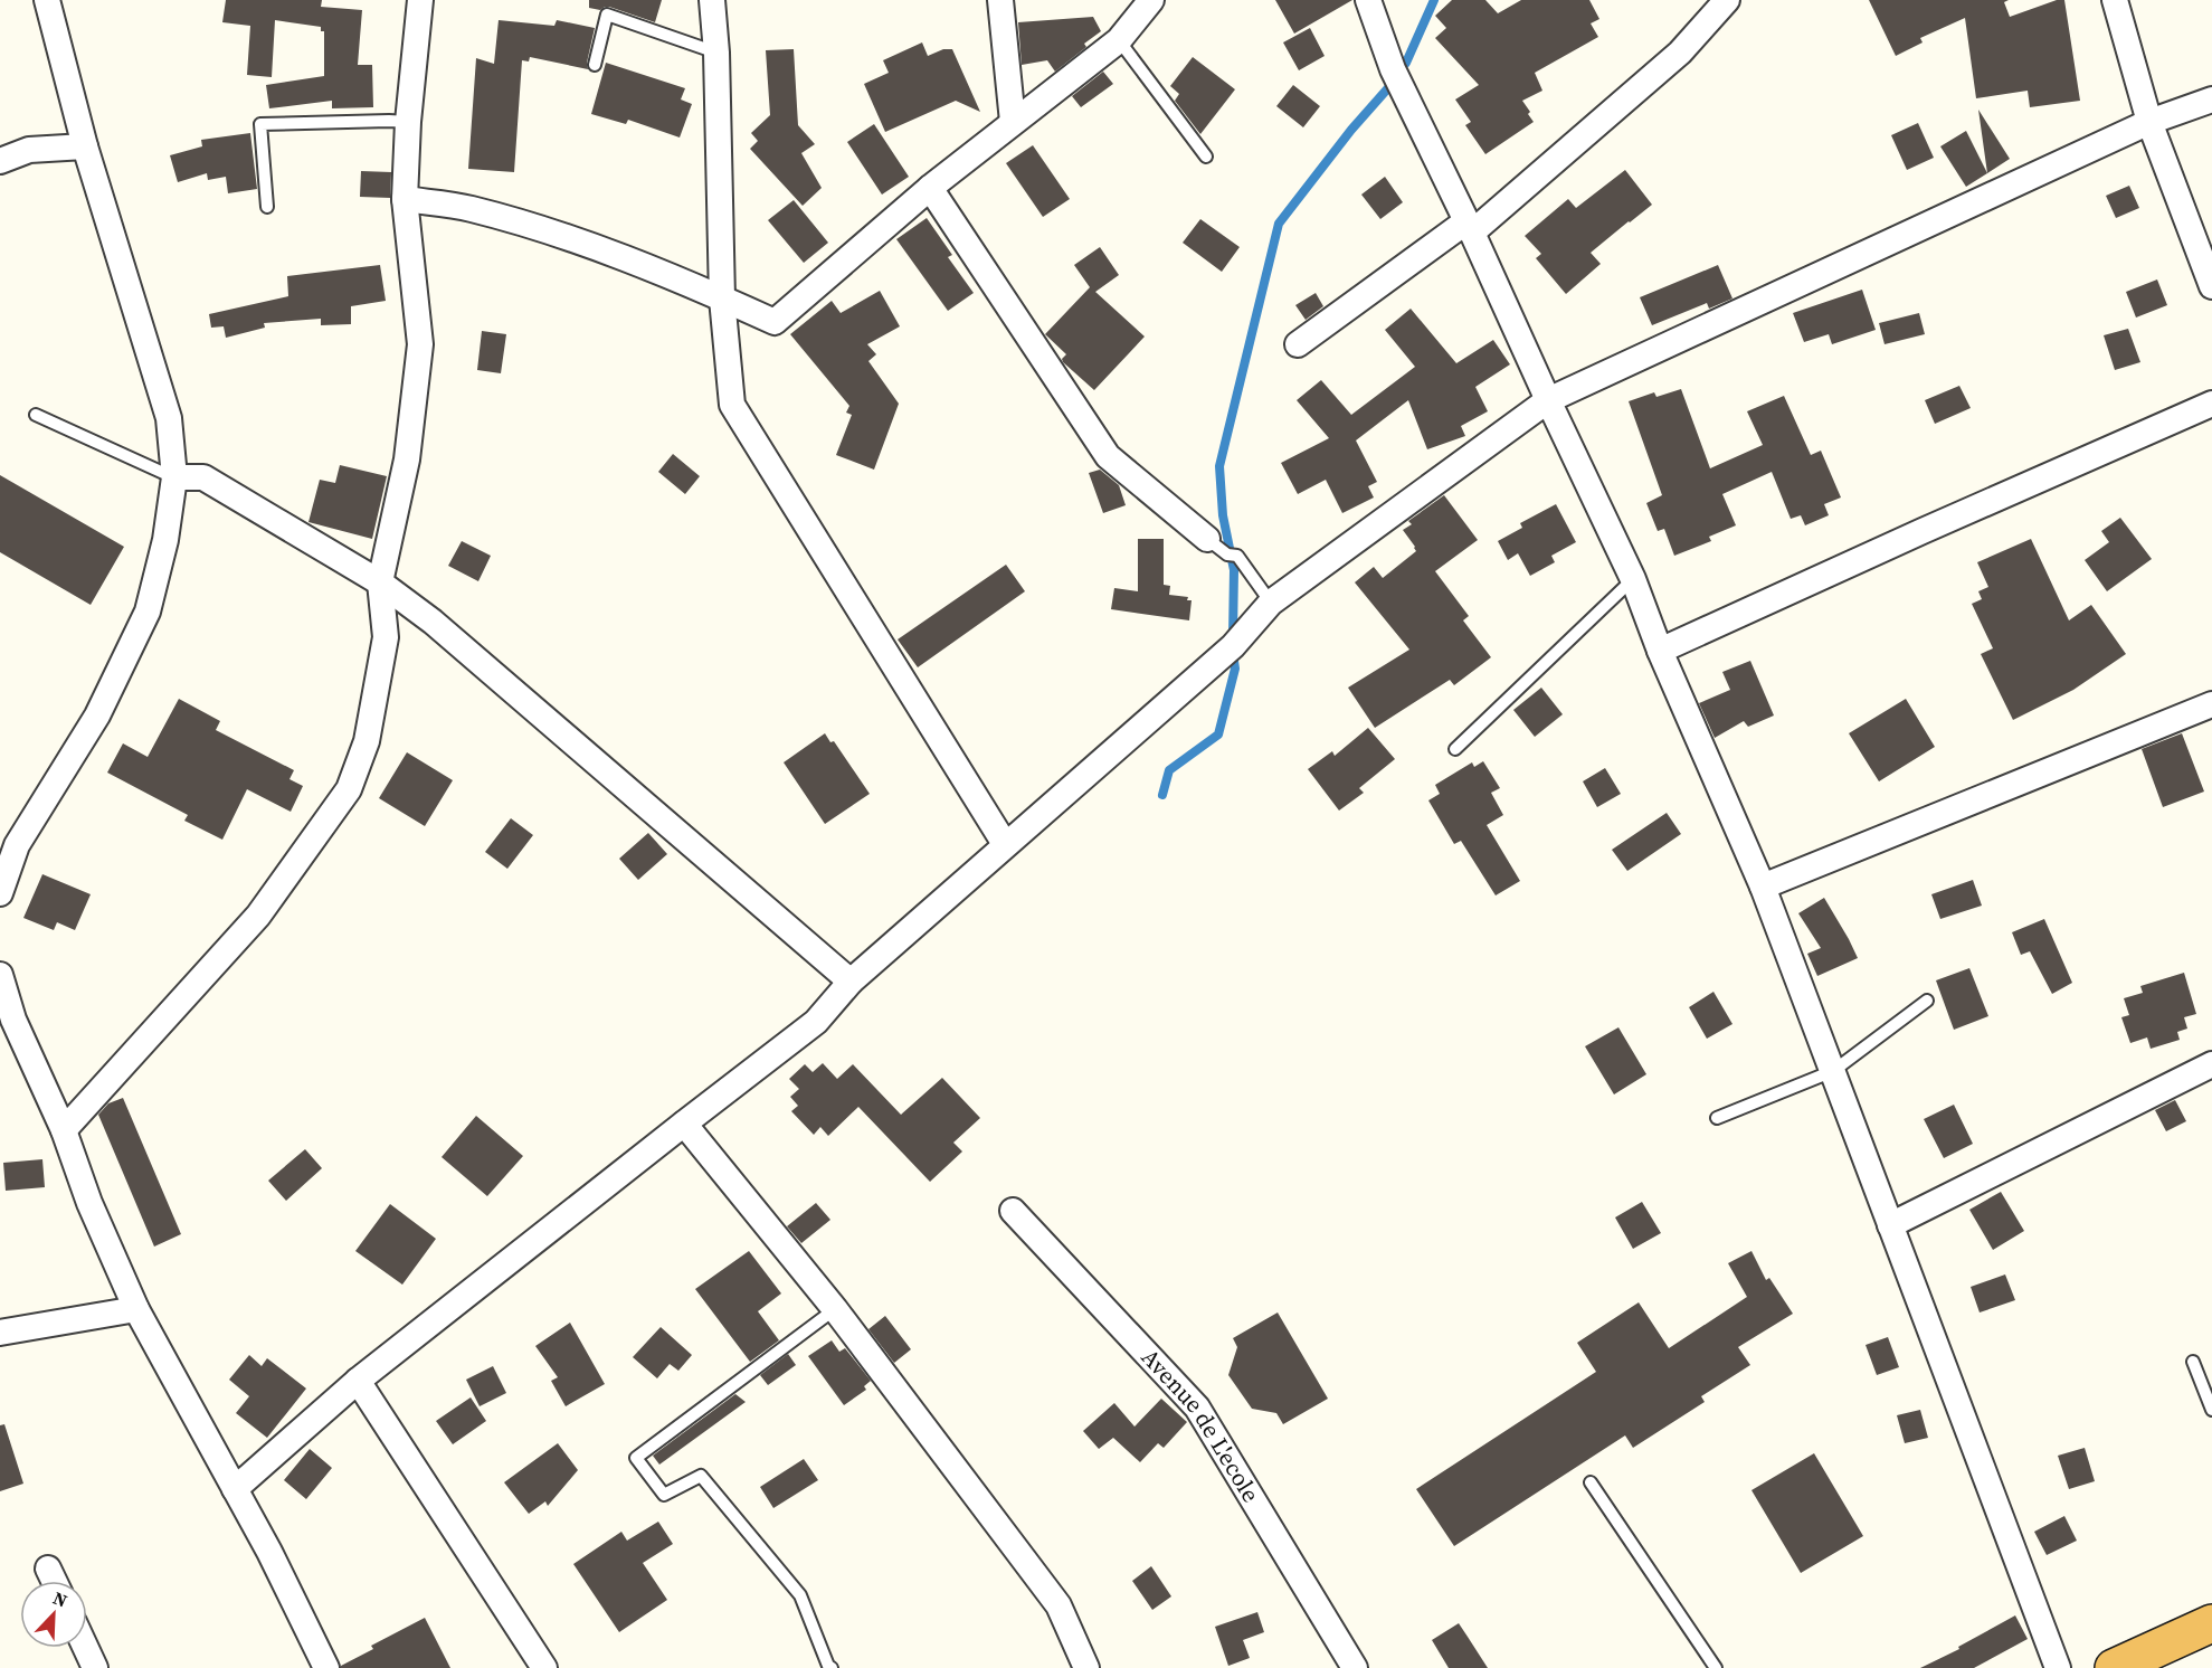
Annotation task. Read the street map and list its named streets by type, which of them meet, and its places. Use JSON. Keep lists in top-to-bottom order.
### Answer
{
  "streets": {
    "street": ["Avenue de L'ecole"]
  },
  "north": "top right"
}
